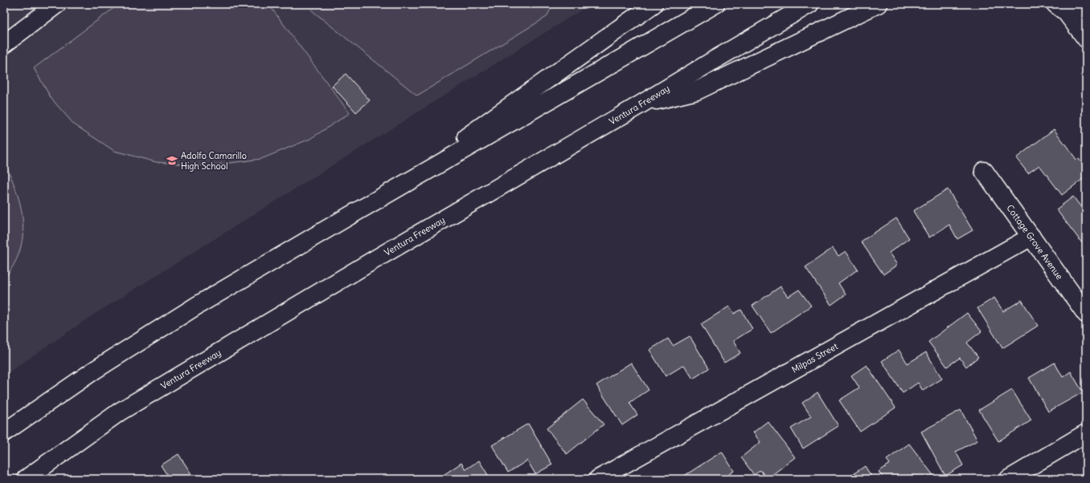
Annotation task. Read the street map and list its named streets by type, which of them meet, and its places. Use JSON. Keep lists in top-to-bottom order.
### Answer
{
  "streets": {
    "main road": ["Ventura Freeway", "Cottage Grove Avenue", "Milpas Street"]
  },
  "crossings": [
    ["Cottage Grove Avenue", "Milpas Street"]
  ],
  "places": {
    "school or university": ["Adolfo Camarillo High School"]
  }
}
